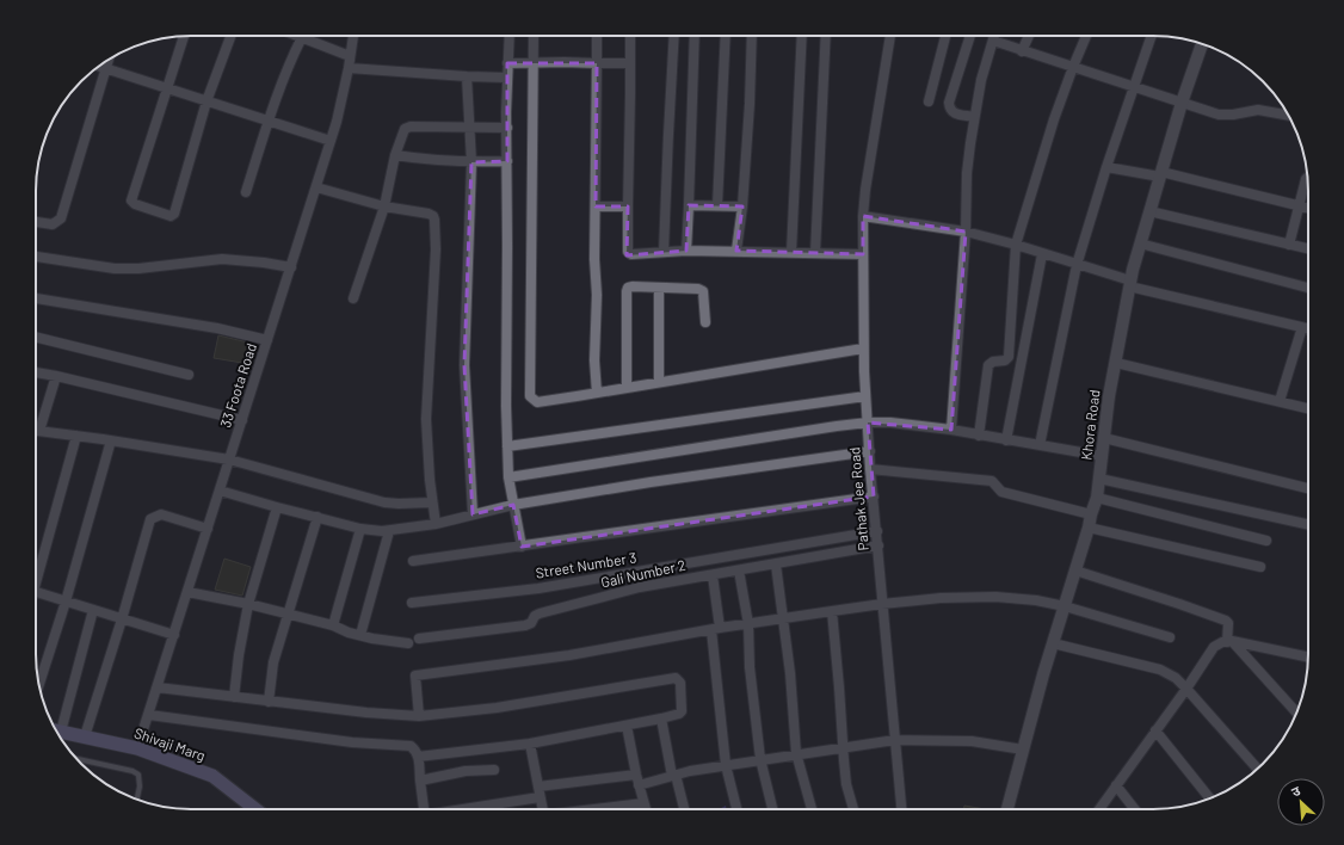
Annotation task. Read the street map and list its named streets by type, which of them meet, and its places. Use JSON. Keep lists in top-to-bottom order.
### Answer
{
  "streets": {
    "main road": ["Shivaji Marg"],
    "street": [
      "33 Foota Road",
      "Khora Road",
      "Pathak Jee Road",
      "Street Number 3",
      "Gali Number 2"
    ]
  },
  "crossings": [
    ["33 Foota Road", "Shivaji Marg"],
    ["Pathak Jee Road", "Street Number 3"],
    ["Pathak Jee Road", "Gali Number 2"]
  ],
  "north": "top left"
}
